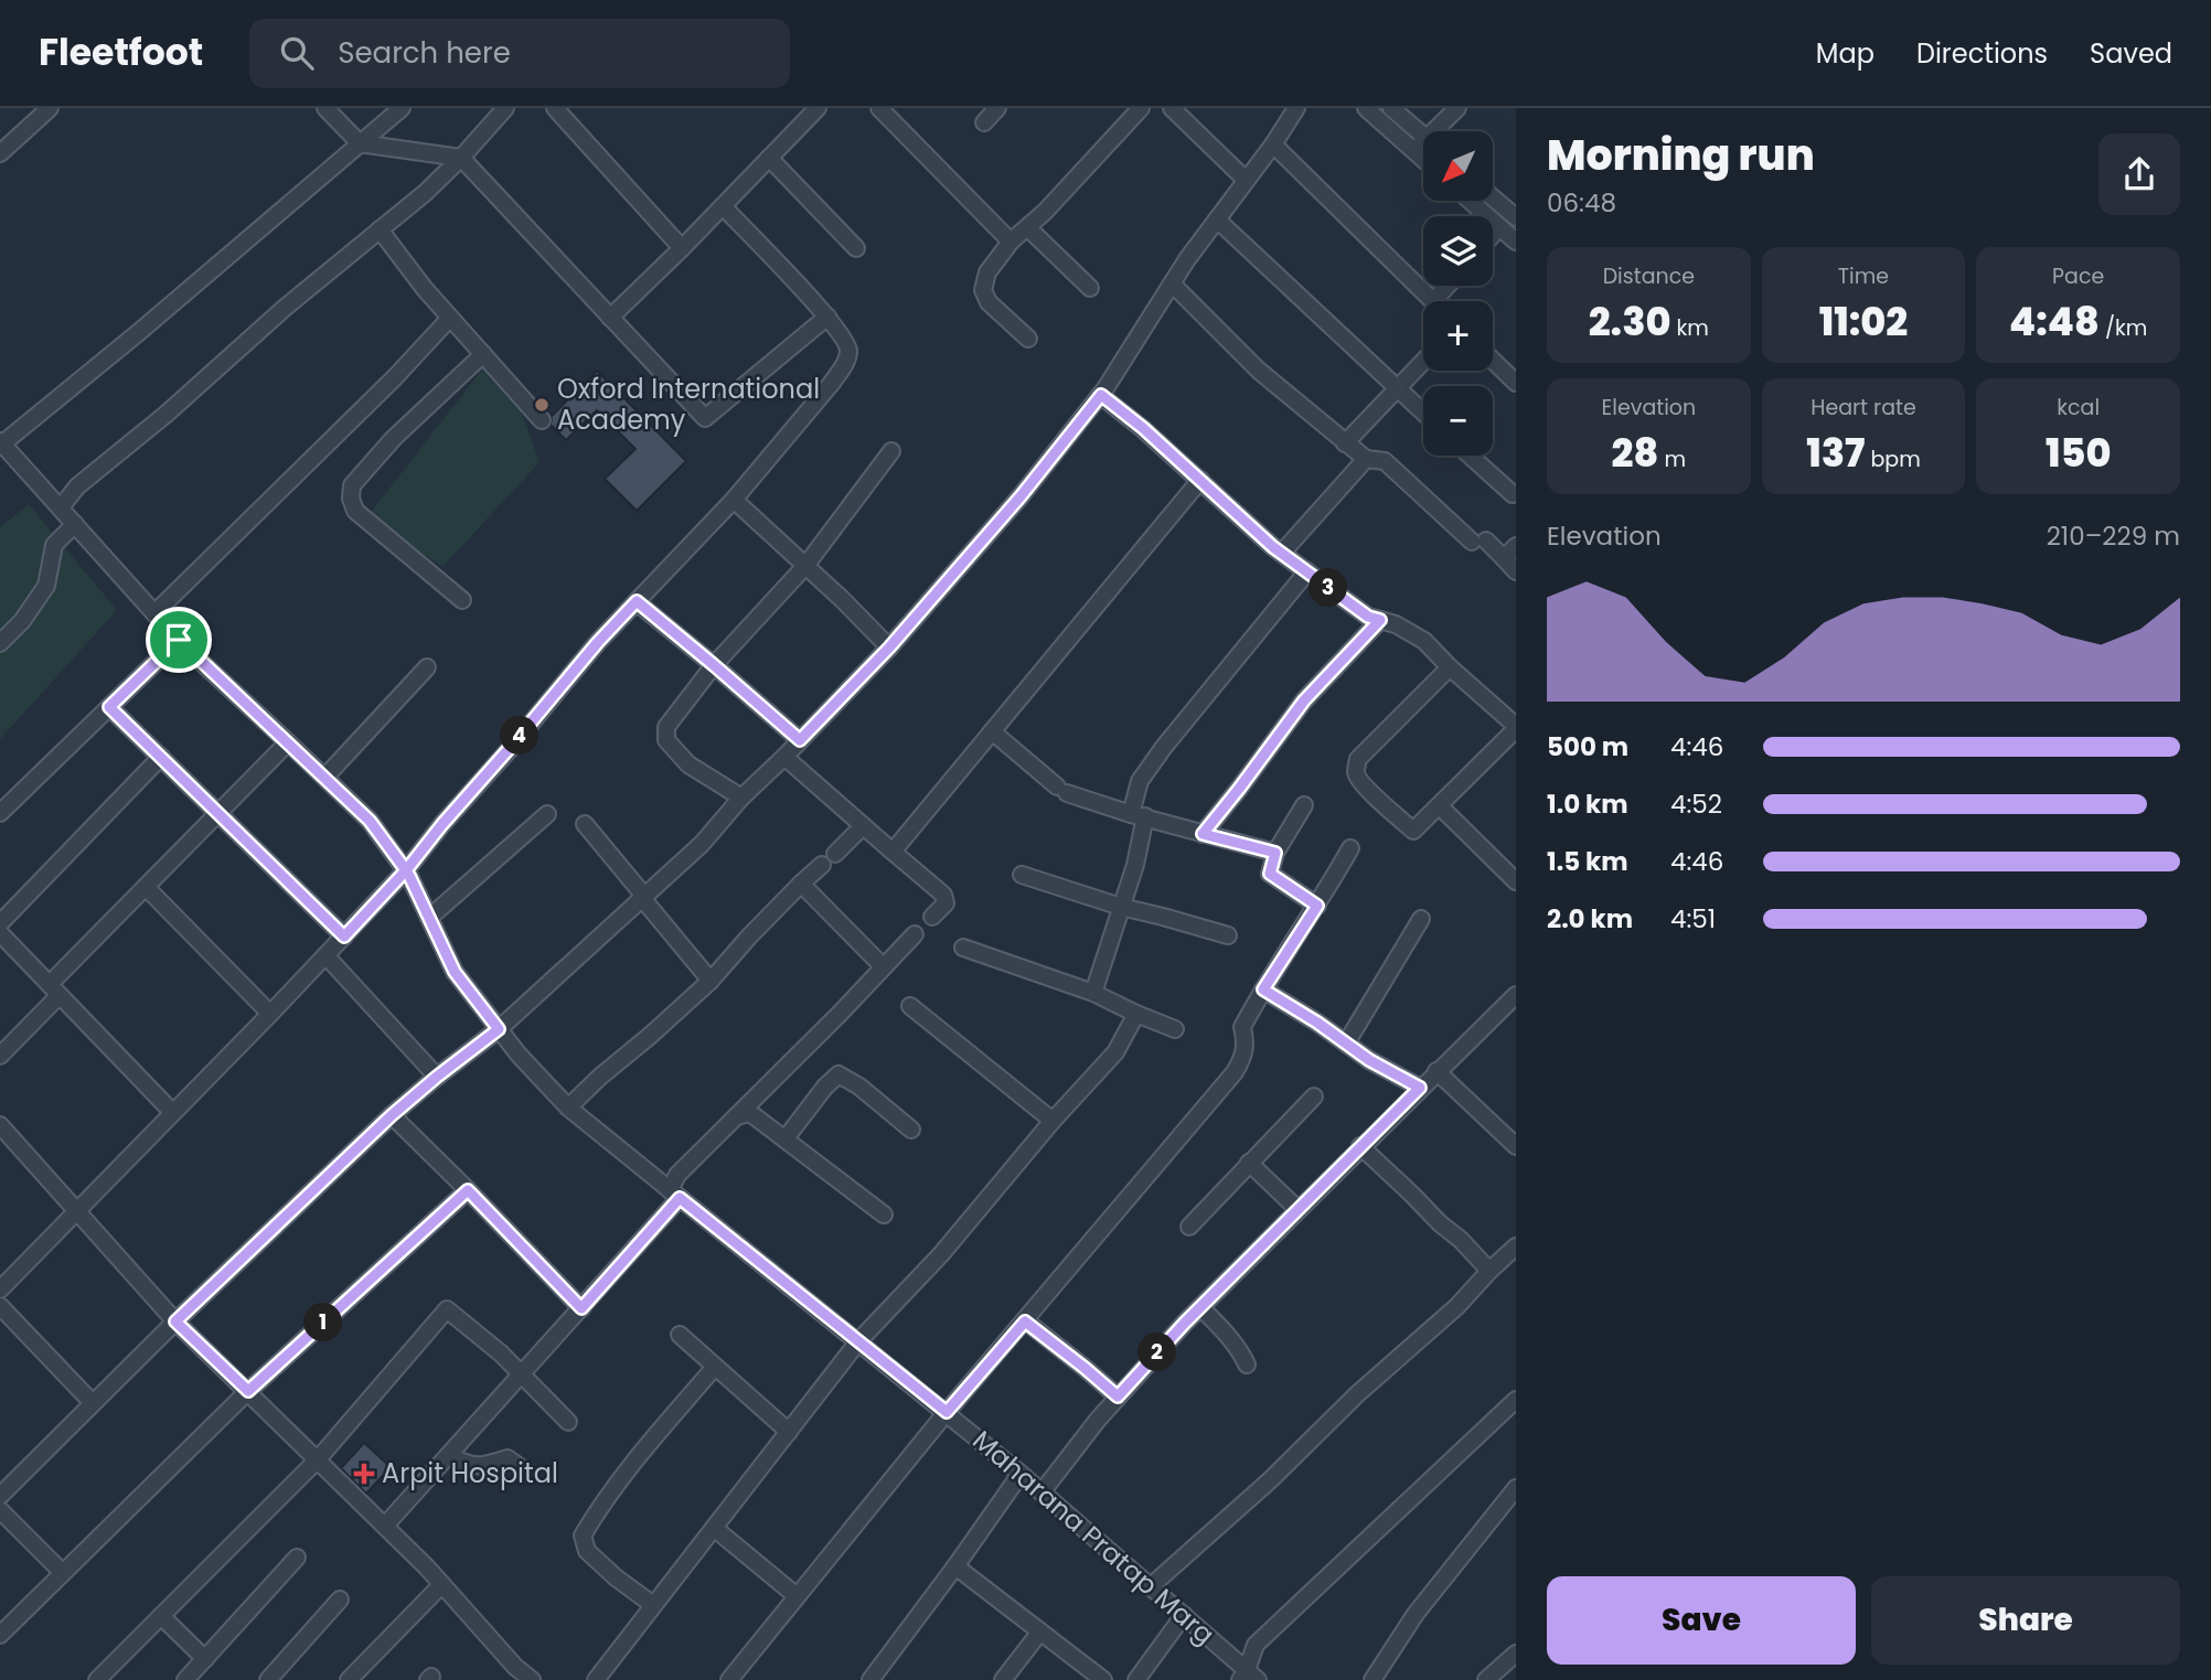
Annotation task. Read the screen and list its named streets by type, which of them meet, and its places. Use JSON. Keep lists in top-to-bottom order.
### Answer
{
  "streets": {
    "street": ["Maharana Pratap Marg"]
  },
  "places": {
    "other": ["Oxford International Academy"],
    "health": ["Arpit Hospital"]
  },
  "north": "bottom left",
  "page": {
    "header": "Fleetfoot",
    "search": "Search here",
    "nav": ["Map", "Directions", "Saved"],
    "heading": ["Morning run", "06:48"],
    "map_buttons": ["+", "−"],
    "stats": [
      ["Distance", "2.30 km"],
      ["Time", "11:02"],
      ["Pace", "4:48 /km"],
      ["Elevation", "28 m"],
      ["Heart rate", "137 bpm"],
      ["kcal", "150"]
    ],
    "chart": ["Elevation", "210–229 m"],
    "pins": [
      "3",
      "4",
      "1",
      "2"
    ],
    "list": [
      {
        "name": "500 m",
        "note": "4:46"
      },
      {
        "name": "1.0 km",
        "note": "4:52"
      },
      {
        "name": "1.5 km",
        "note": "4:46"
      },
      {
        "name": "2.0 km",
        "note": "4:51"
      }
    ],
    "buttons": ["Save", "Share"]
  }
}
